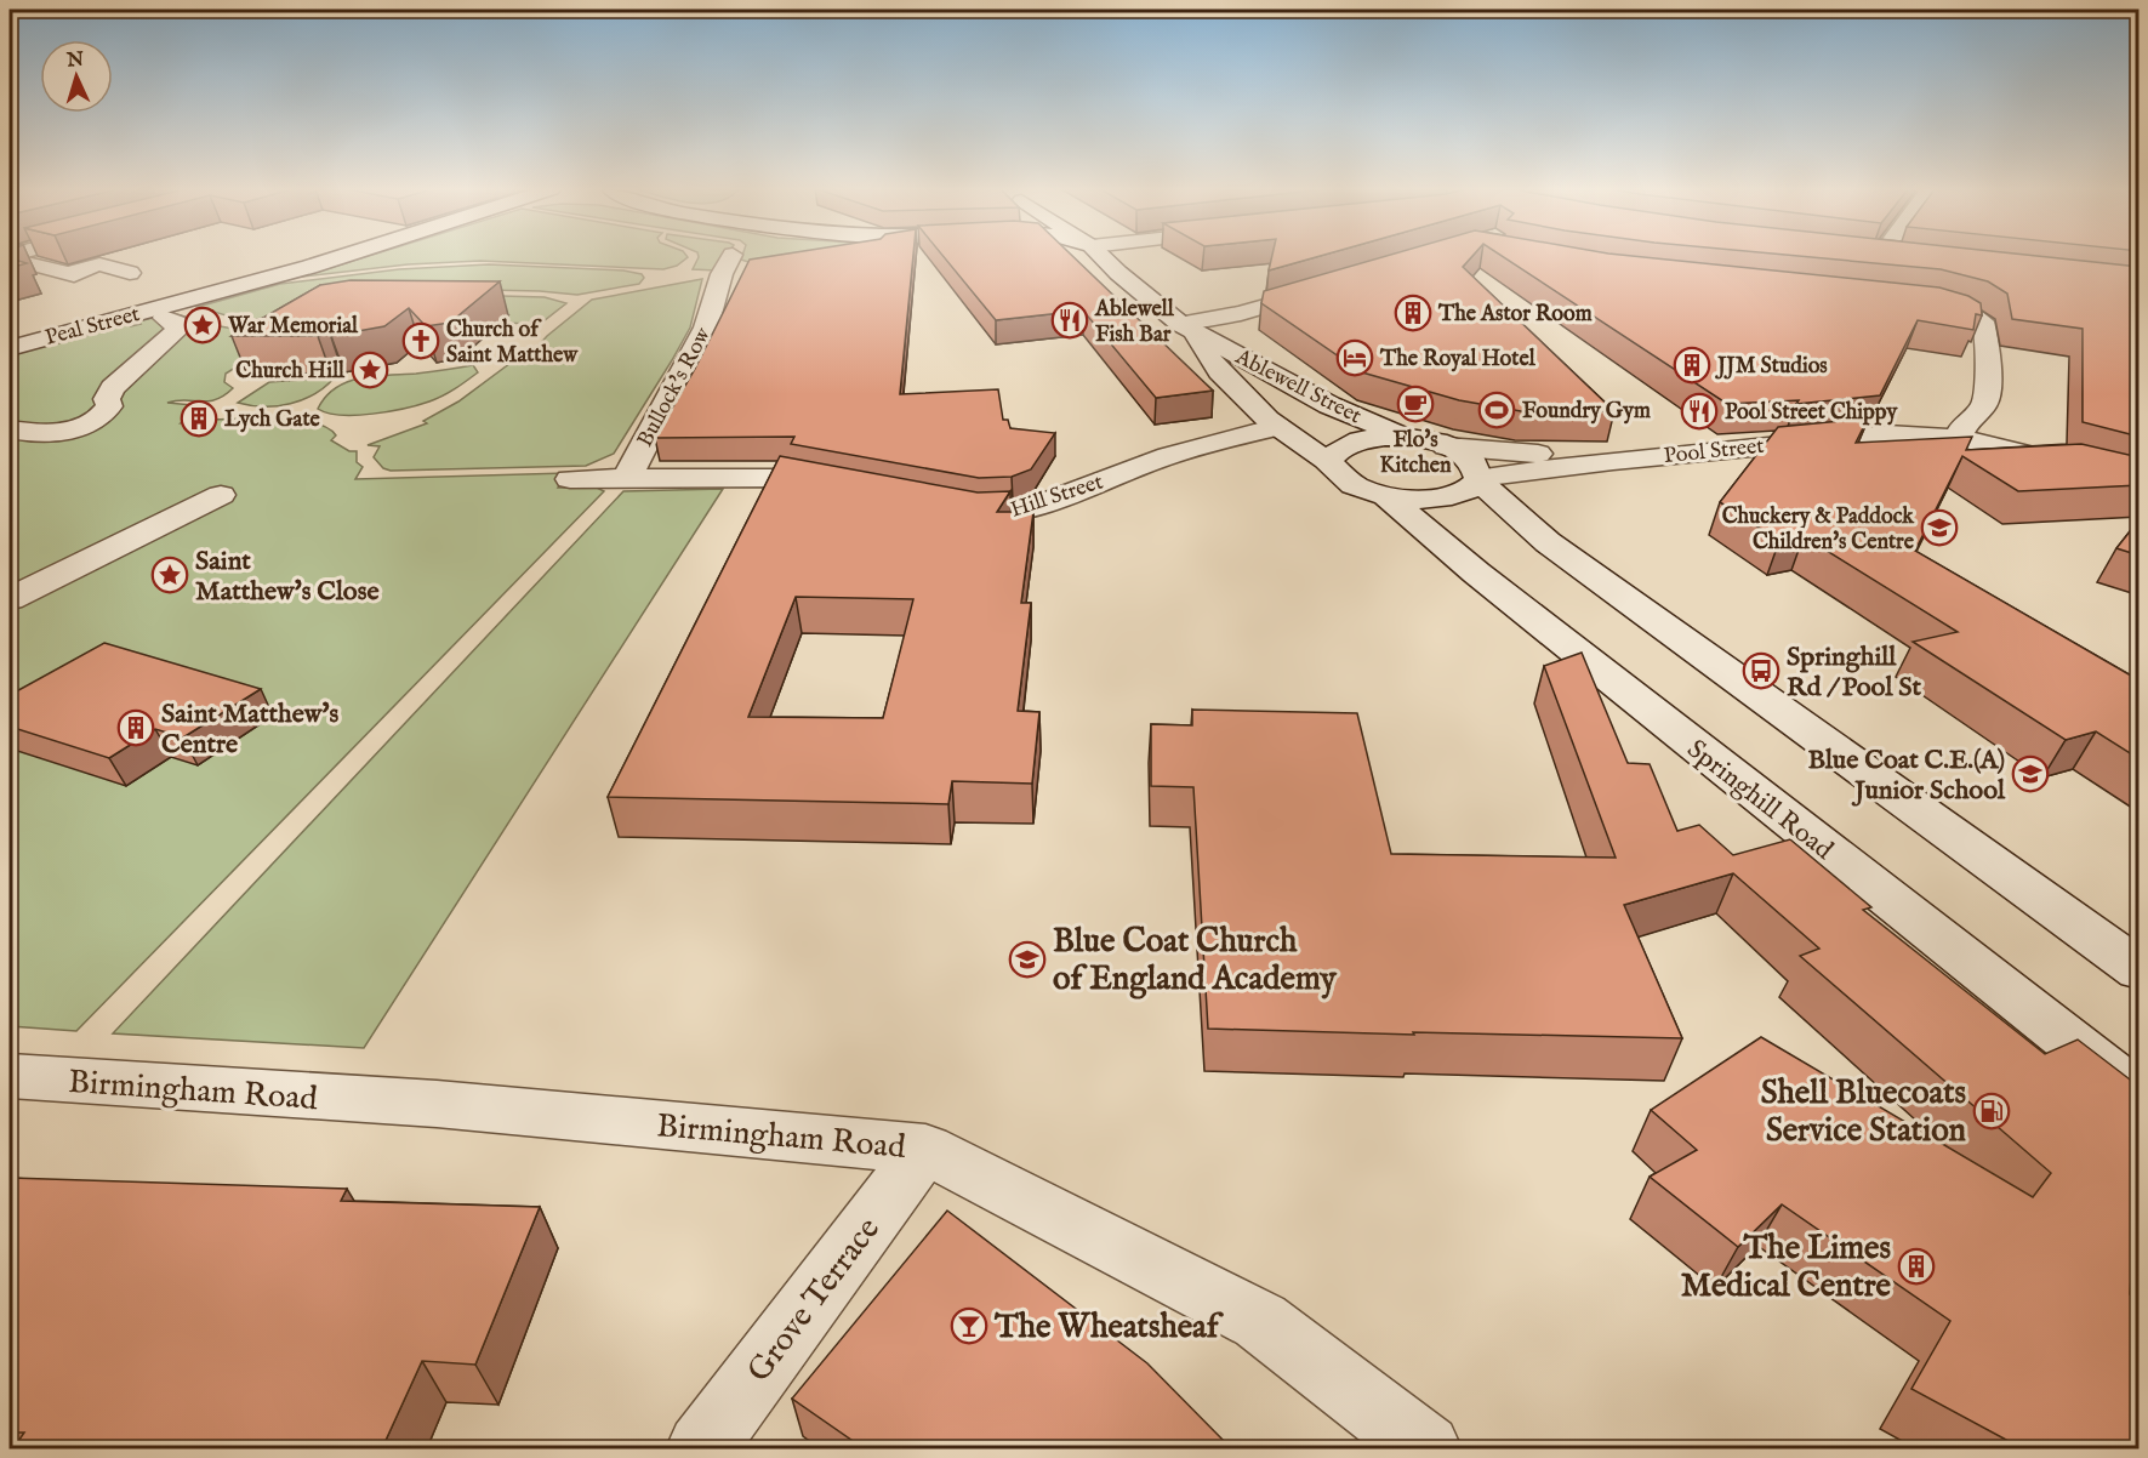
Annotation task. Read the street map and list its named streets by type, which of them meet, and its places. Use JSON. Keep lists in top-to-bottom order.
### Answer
{
  "streets": {
    "street": [
      "Peal Street",
      "Ablewell Street",
      "Bullock's Row",
      "Pool Street",
      "Hill Street",
      "Springhill Road",
      "Birmingham Road",
      "Grove Terrace"
    ]
  },
  "crossings": [
    ["Ablewell Street", "Hill Street"],
    ["Ablewell Street", "Springhill Road"],
    ["Birmingham Road", "Grove Terrace"]
  ],
  "places": {
    "building": [
      "The Astor Room",
      "JJM Studios",
      "Lych Gate",
      "Saint Matthew's Centre",
      "The Limes Medical Centre"
    ],
    "restaurant": ["Ablewell Fish Bar", "Pool Street Chippy"],
    "place": ["War Memorial", "Church Hill", "Saint Matthew's Close"],
    "church": ["Church of Saint Matthew"],
    "hotel": ["The Royal Hotel"],
    "cafe": ["Flo's Kitchen"],
    "sports": ["Foundry Gym"],
    "school or university": ["Chuckery & Paddock Children's Centre", "Blue Coat C.E.(A) Junior School", "Blue Coat Church of England Academy"],
    "bus stop": ["Springhill Rd / Pool St"],
    "fuel station": ["Shell Bluecoats Service Station"],
    "bar": ["The Wheatsheaf"]
  },
  "north": "top"
}
